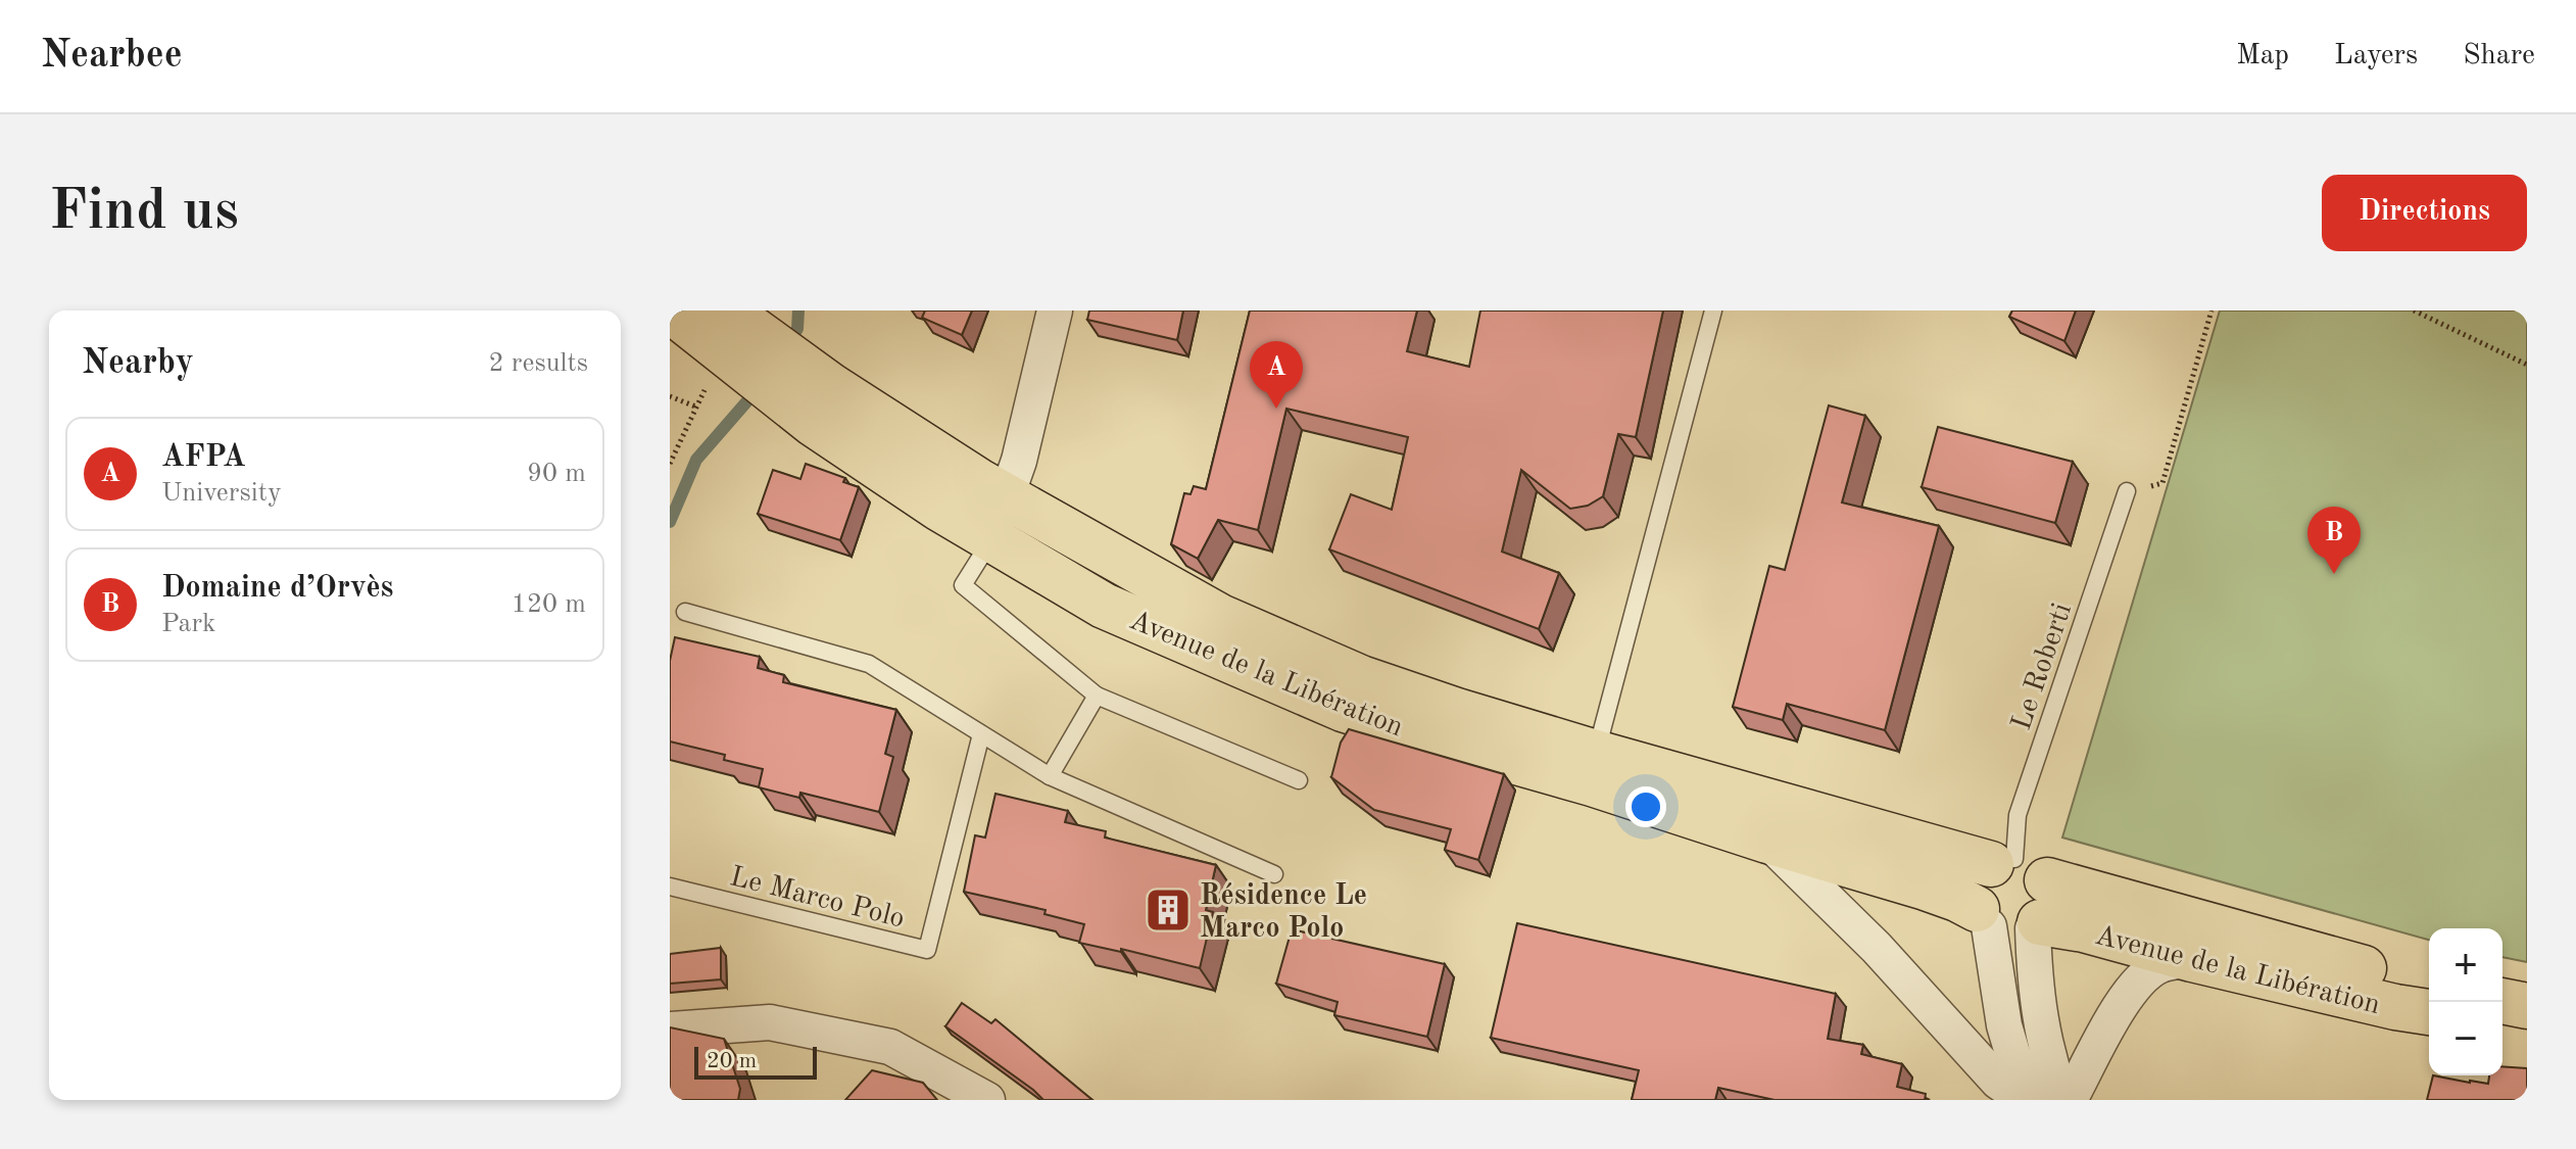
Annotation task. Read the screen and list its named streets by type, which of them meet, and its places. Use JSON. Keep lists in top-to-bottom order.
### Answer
{
  "streets": {
    "main road": ["Avenue de la Libération"],
    "lane": ["Le Roberti", "Le Marco Polo"]
  },
  "crossings": [
    ["Le Roberti", "Avenue de la Libération"]
  ],
  "places": {
    "building": ["Résidence Le Marco Polo"]
  },
  "scale_bar": "20 m",
  "page": {
    "header": "Nearbee",
    "nav": ["Map", "Layers", "Share"],
    "buttons": "Directions",
    "title": "Find us",
    "heading": ["Nearby", "2 results"],
    "pins": ["A", "B"],
    "list": [
      {
        "mark": "A",
        "name": "AFPA",
        "note": "University",
        "value": "90 m"
      },
      {
        "mark": "B",
        "name": "Domaine d’Orvès",
        "note": "Park",
        "value": "120 m"
      }
    ],
    "map_buttons": ["+", "−"],
    "scale": "20 m"
  }
}
